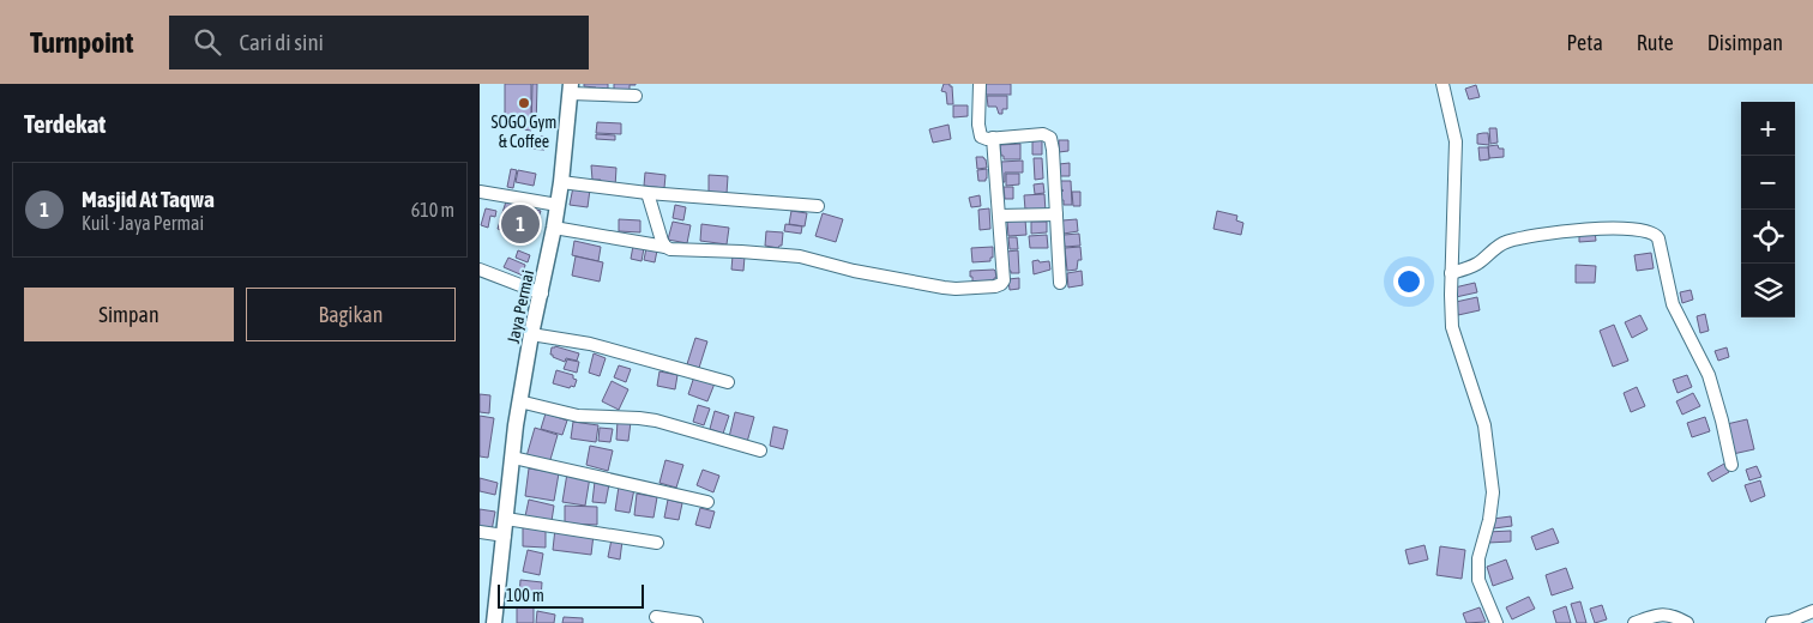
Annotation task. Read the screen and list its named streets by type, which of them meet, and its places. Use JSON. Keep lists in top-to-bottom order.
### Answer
{
  "streets": {
    "street": ["Jaya Permai"]
  },
  "places": ["SOGO Gym & Coffee"],
  "scale_bar": "100 m",
  "page": {
    "header": "Turnpoint",
    "search": "Cari di sini",
    "nav": ["Peta", "Rute", "Disimpan"],
    "heading": "Terdekat",
    "map_buttons": ["+", "−"],
    "list": [
      {
        "mark": "1",
        "name": "Masjid At Taqwa",
        "note": "Kuil · Jaya Permai",
        "value": "610 m"
      }
    ],
    "pins": "1",
    "buttons": ["Simpan", "Bagikan"],
    "scale": "100 m"
  }
}
